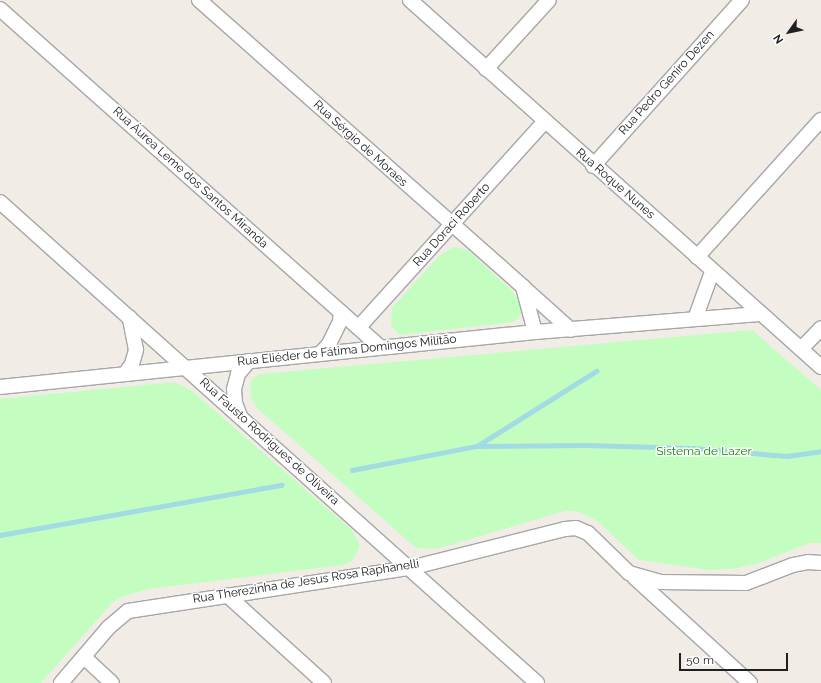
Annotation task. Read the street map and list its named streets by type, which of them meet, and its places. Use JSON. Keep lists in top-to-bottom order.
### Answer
{
  "streets": {
    "street": [
      "Rua Pedro Geniro Dezen",
      "Rua Sérgio de Moraes",
      "Rua Áurea Leme dos Santos Miranda",
      "Rua Roque Nunes",
      "Rua Doraci Roberto",
      "Rua Eliéder de Fátima Domingos Militão",
      "Rua Fausto Rodrigues de Oliveira",
      "Rua Therezinha de Jesus Rosa Raphanelli"
    ]
  },
  "crossings": [
    ["Rua Pedro Geniro Dezen", "Rua Roque Nunes"],
    ["Rua Sérgio de Moraes", "Rua Doraci Roberto"],
    ["Rua Sérgio de Moraes", "Rua Eliéder de Fátima Domingos Militão"],
    ["Rua Áurea Leme dos Santos Miranda", "Rua Doraci Roberto"],
    ["Rua Áurea Leme dos Santos Miranda", "Rua Eliéder de Fátima Domingos Militão"],
    ["Rua Roque Nunes", "Rua Doraci Roberto"],
    ["Rua Roque Nunes", "Rua Eliéder de Fátima Domingos Militão"],
    ["Rua Eliéder de Fátima Domingos Militão", "Rua Fausto Rodrigues de Oliveira"],
    ["Rua Fausto Rodrigues de Oliveira", "Rua Therezinha de Jesus Rosa Raphanelli"]
  ],
  "parks": ["Sistema de Lazer"],
  "scale_bar": "50 m",
  "north": "bottom left"
}
